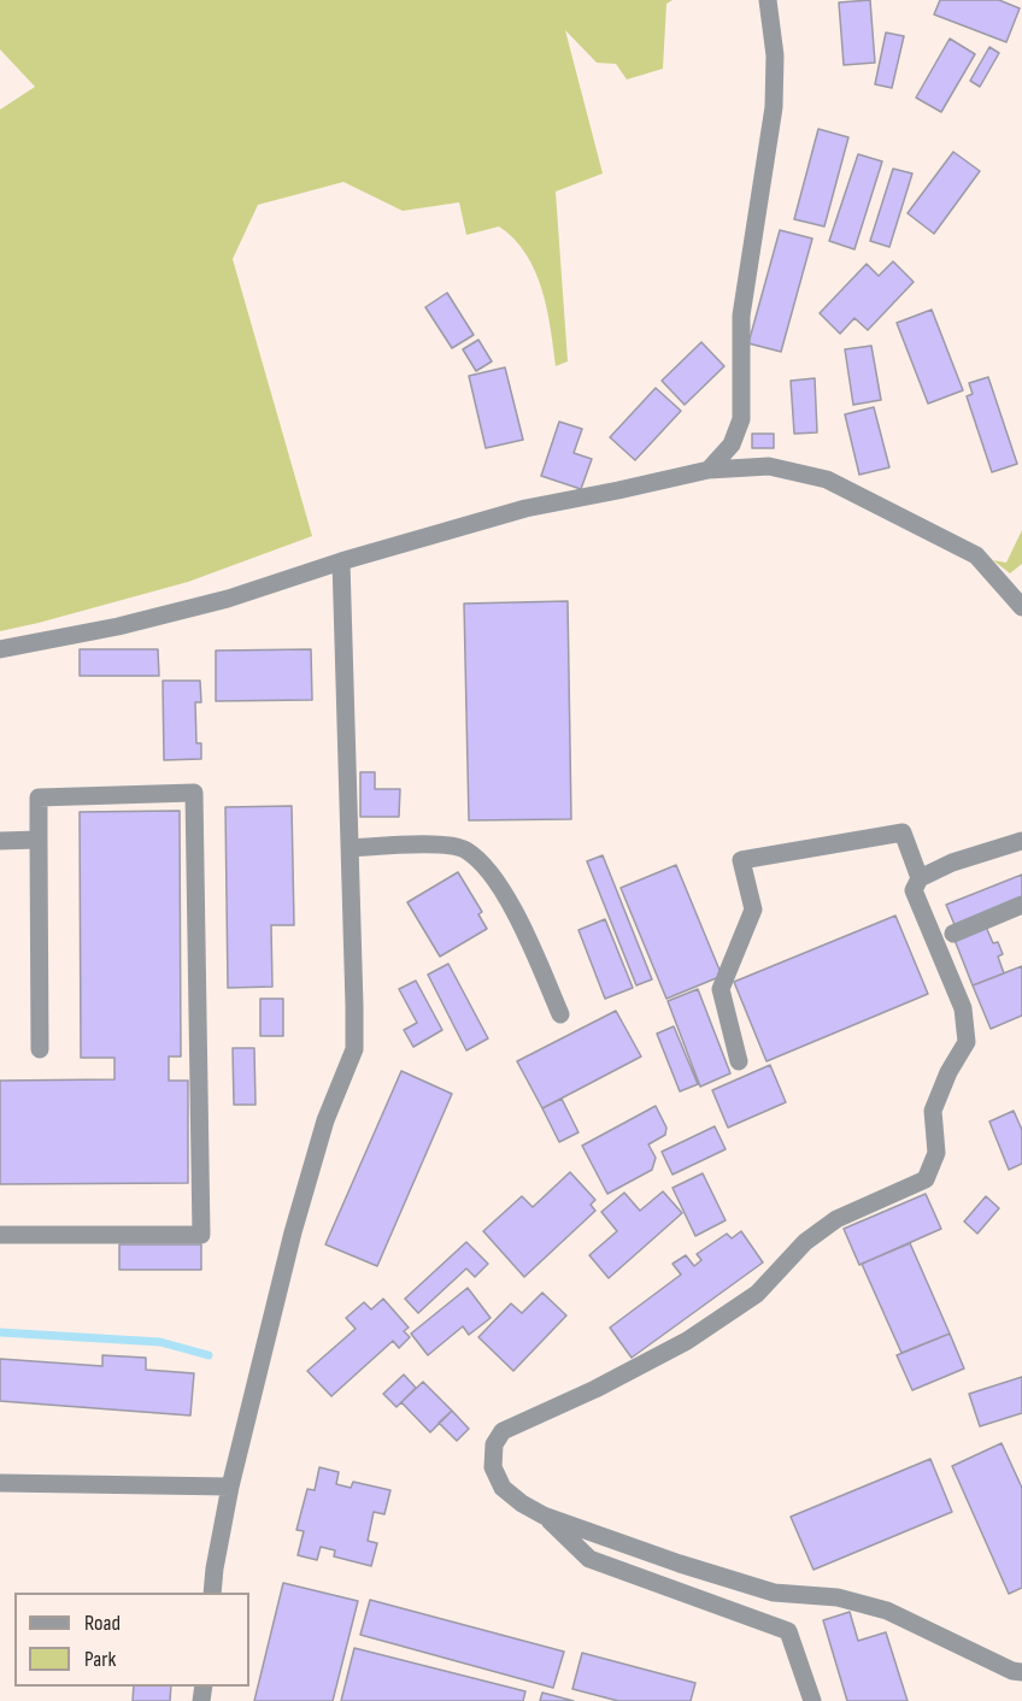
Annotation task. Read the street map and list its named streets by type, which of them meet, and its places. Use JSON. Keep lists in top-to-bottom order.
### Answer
{
  "legend": ["Road", "Park"]
}
